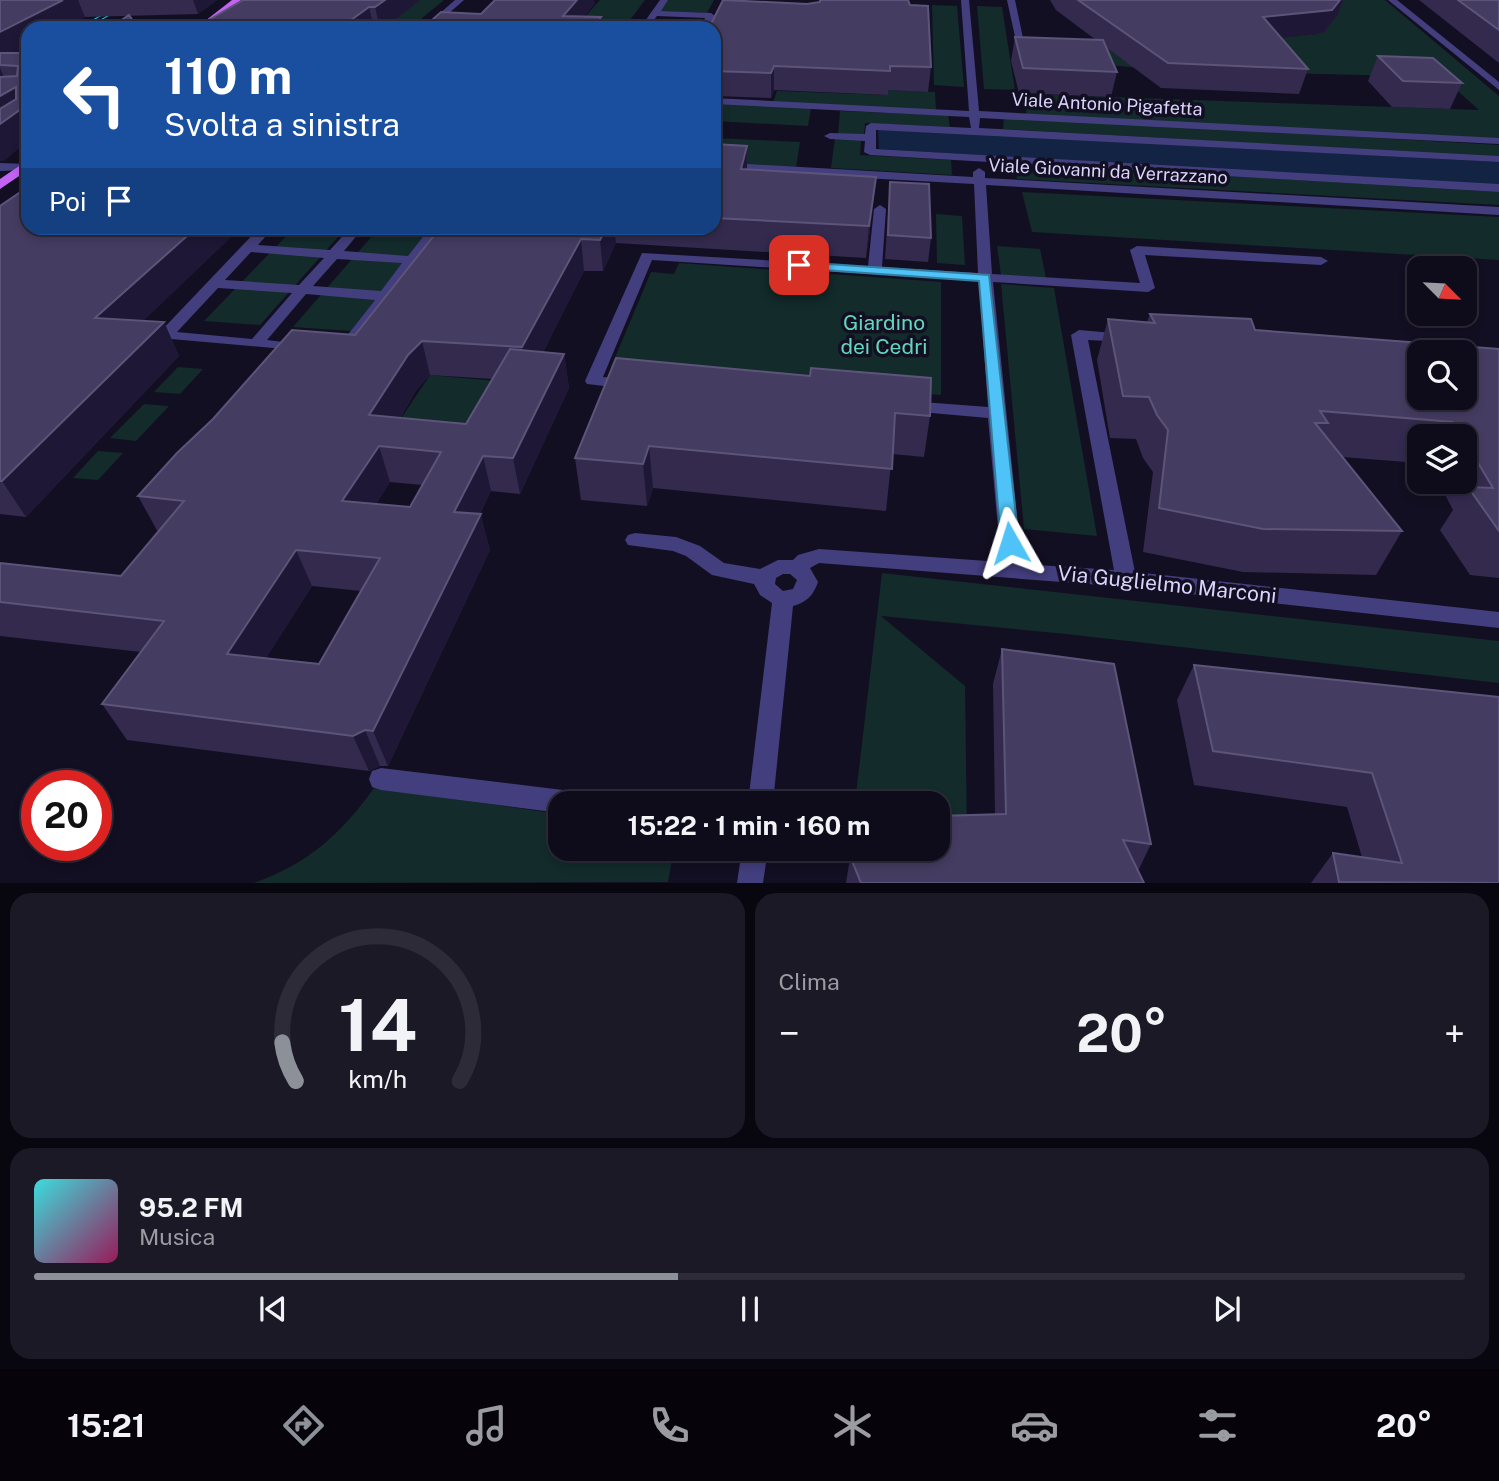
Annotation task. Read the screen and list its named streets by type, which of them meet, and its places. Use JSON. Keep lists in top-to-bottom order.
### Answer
{
  "streets": {
    "street": ["Viale Antonio Pigafetta", "Viale Giovanni da Verrazzano", "Via Guglielmo Marconi"]
  },
  "parks": ["Giardino dei Cedri"],
  "north": "bottom right",
  "page": {
    "turn": ["110 m", "Svolta a sinistra"],
    "then": "Poi",
    "limit": "20",
    "trip": "15:22 · 1 min · 160 m",
    "tile": "Clima",
    "heat": ["−", "20°", "+"],
    "song": ["95.2 FM", "Musica"],
    "tabs": ["15:21", "20°"],
    "gauge": ["14", "km/h"]
  }
}
